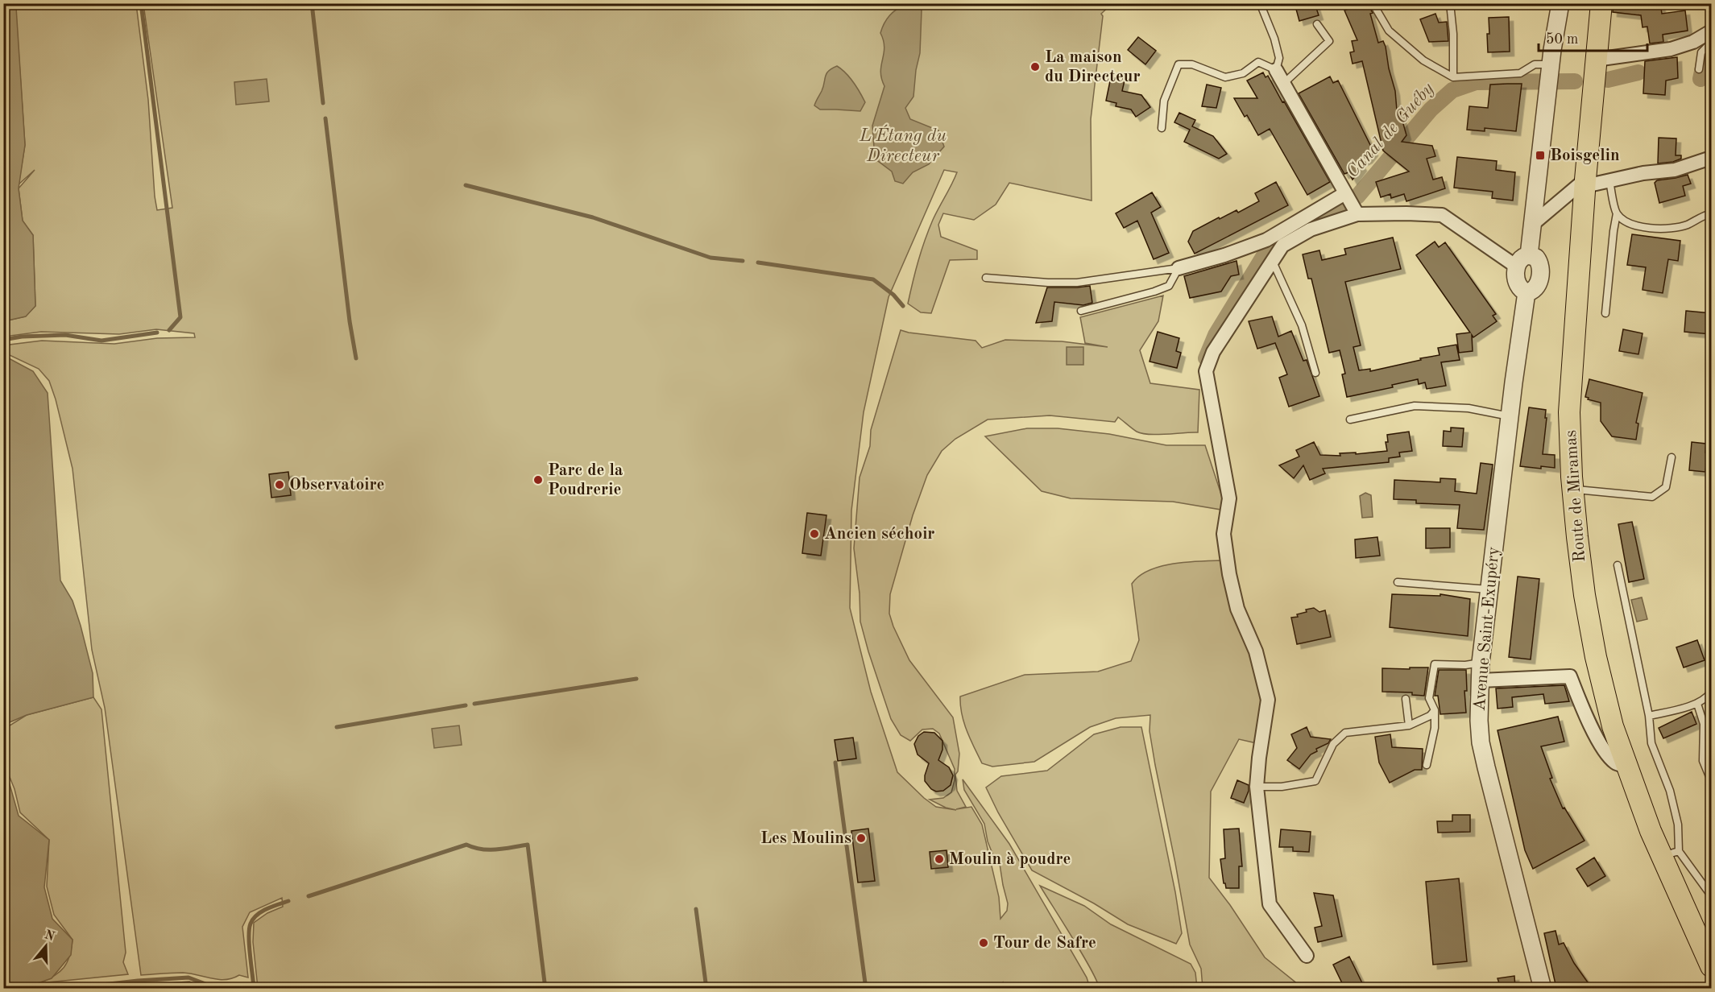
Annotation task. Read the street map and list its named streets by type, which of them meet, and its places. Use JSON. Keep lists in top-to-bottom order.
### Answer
{
  "streets": {
    "main road": ["Route de Miramas"],
    "street": ["Avenue Saint-Exupéry"]
  },
  "water": ["Canal de Guéby", "L'Étang du Directeur"],
  "places": {
    "other": [
      "La maison du Directeur",
      "Parc de la Poudrerie",
      "Observatoire",
      "Ancien séchoir",
      "Les Moulins",
      "Moulin à poudre",
      "Tour de Safre"
    ],
    "transit": ["Boisgelin"]
  },
  "scale_bar": "50 m",
  "north": "top"
}
